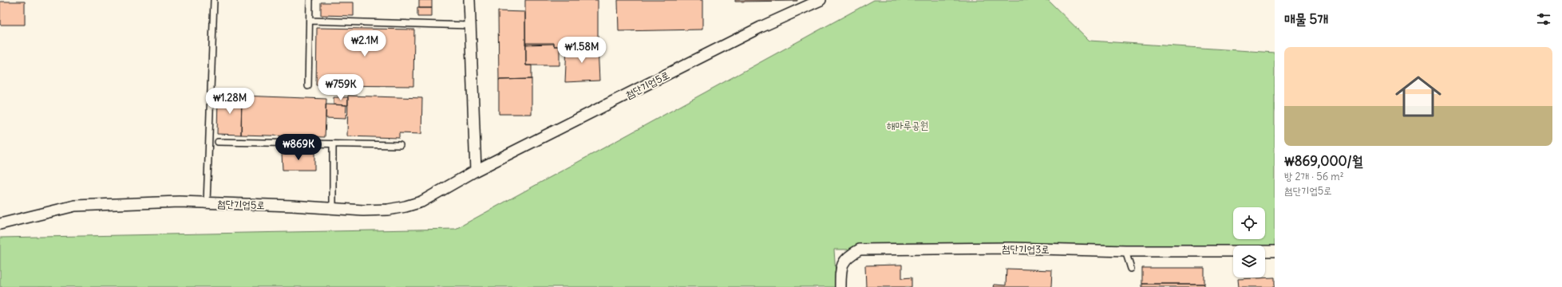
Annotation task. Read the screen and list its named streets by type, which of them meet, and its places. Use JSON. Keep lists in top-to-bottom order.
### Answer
{
  "streets": {
    "street": ["첨단기업5로", "첨단기업3로"]
  },
  "parks": ["해마루공원"],
  "page": {
    "heading": "매물 5개",
    "price": [
      "₩2.1M",
      "₩1.58M",
      "₩759K",
      "₩1.28M",
      "₩869K"
    ],
    "list": [
      {
        "name": "₩869,000/월",
        "note": "방 2개 · 56 m² · 첨단기업5로"
      }
    ]
  }
}
